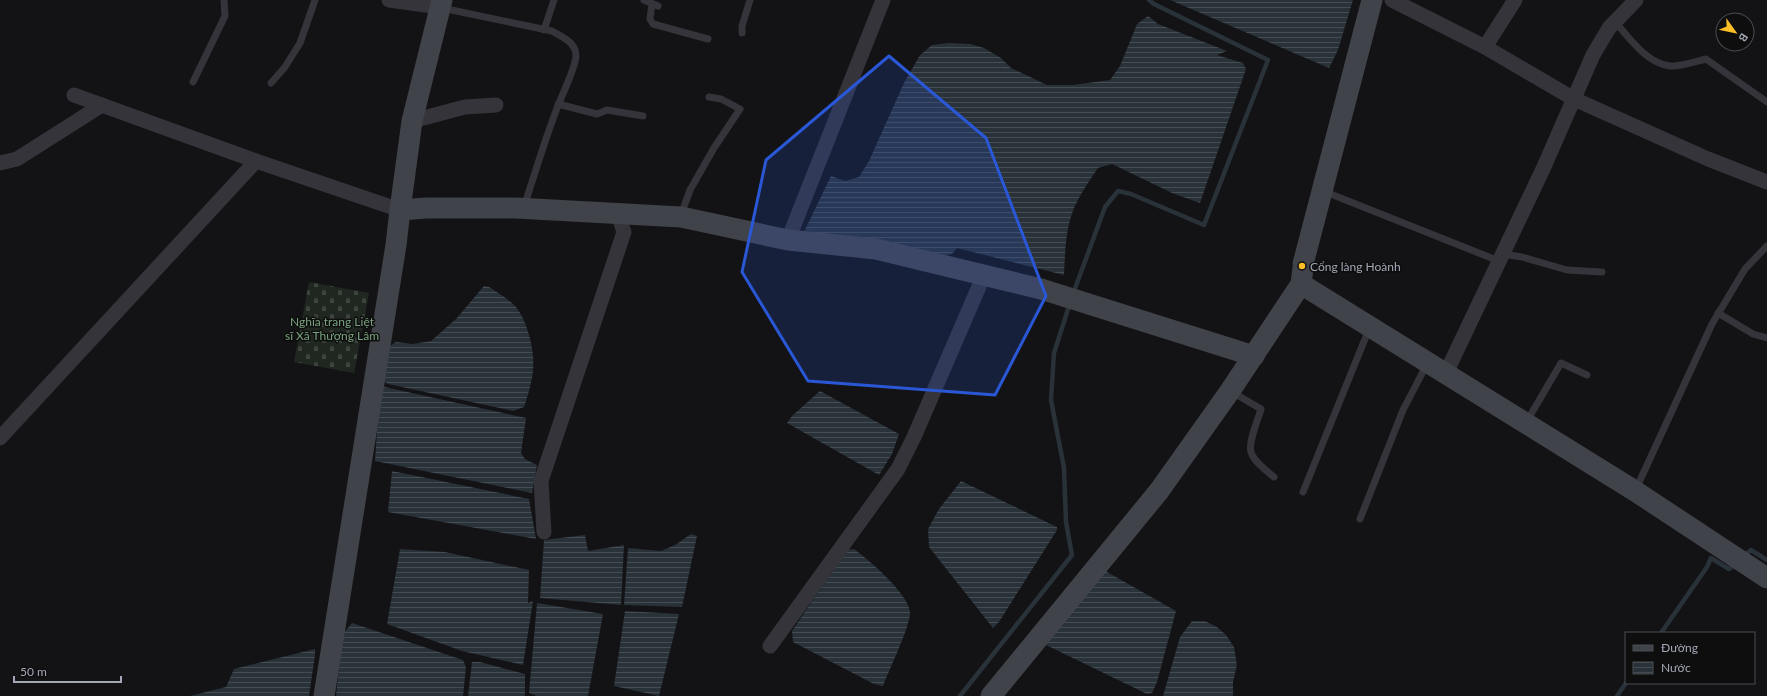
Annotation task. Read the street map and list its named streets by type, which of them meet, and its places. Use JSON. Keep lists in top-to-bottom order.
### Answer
{
  "parks": ["Nghĩa trang Liệt sĩ Xã Thượng Lâm"],
  "places": ["Cổng làng Hoành"],
  "legend": ["Đường", "Nước"],
  "scale_bar": "50 m",
  "north": "bottom right"
}
